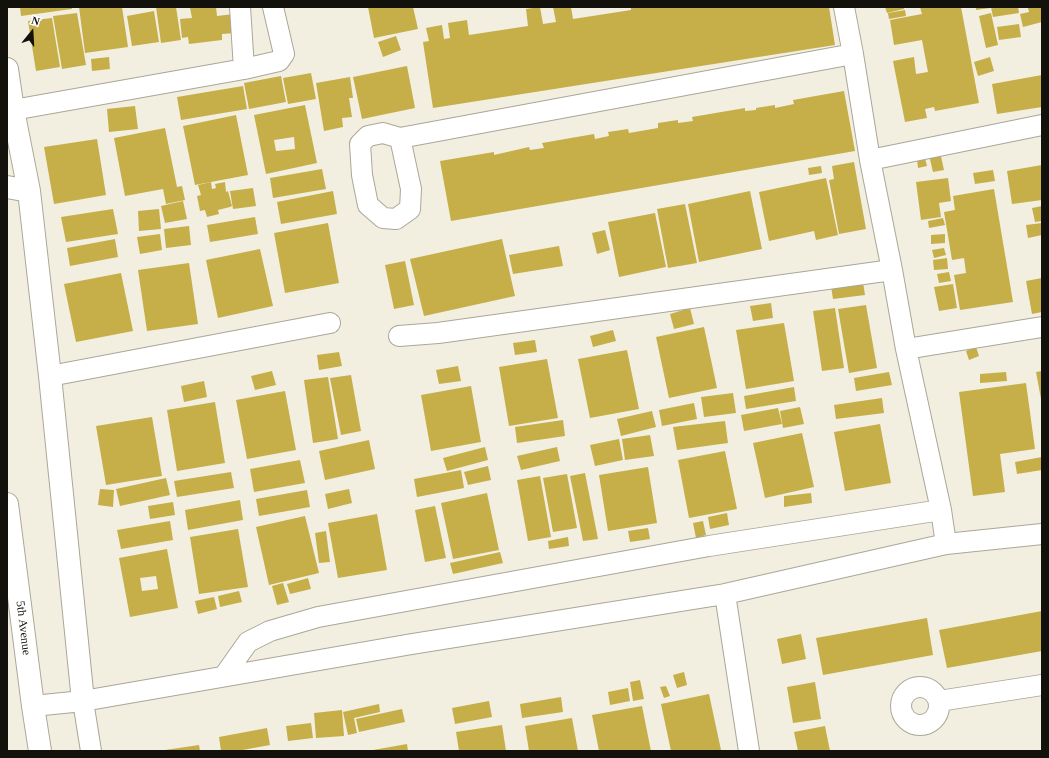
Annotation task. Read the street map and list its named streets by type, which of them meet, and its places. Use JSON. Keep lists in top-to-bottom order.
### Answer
{
  "streets": {
    "street": ["5th Avenue"]
  },
  "north": "top"
}
